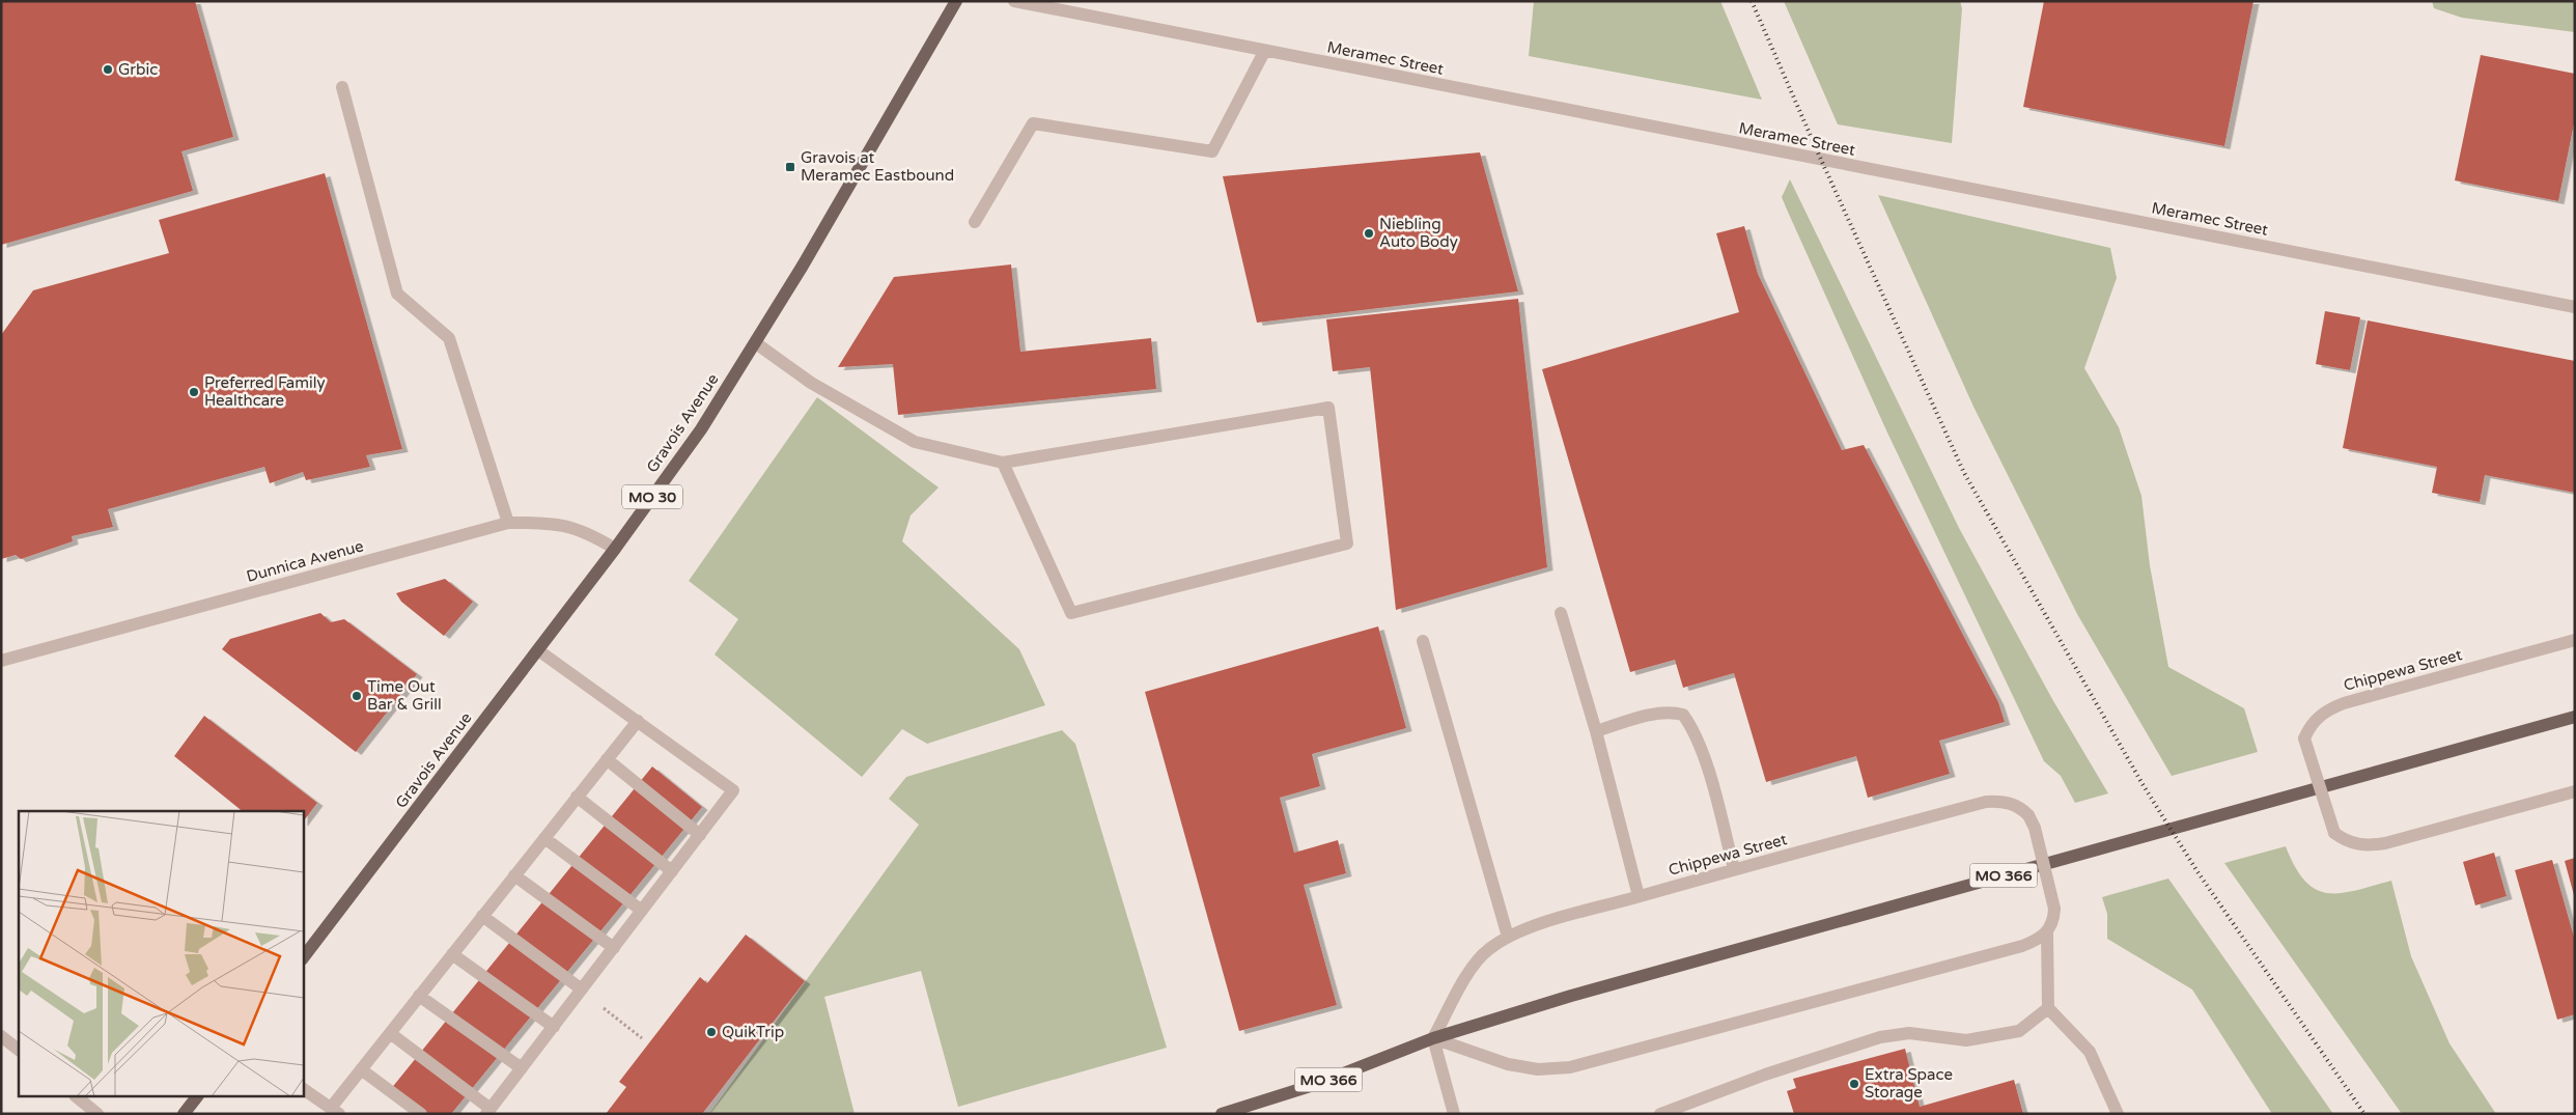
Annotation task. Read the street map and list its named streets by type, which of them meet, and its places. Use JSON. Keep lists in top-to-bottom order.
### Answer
{
  "streets": {
    "main road": ["Gravois Avenue", "MO 30", "MO 366"],
    "street": ["Meramec Street", "Dunnica Avenue", "Chippewa Street"]
  },
  "crossings": [
    ["Gravois Avenue", "Dunnica Avenue"],
    ["Chippewa Street", "MO 366"]
  ],
  "places": {
    "other": [
      "Grbic",
      "Niebling Auto Body",
      "Preferred Family Healthcare",
      "Time Out Bar & Grill",
      "QuikTrip",
      "Extra Space Storage"
    ],
    "transit": ["Gravois at Meramec Eastbound"]
  }
}
